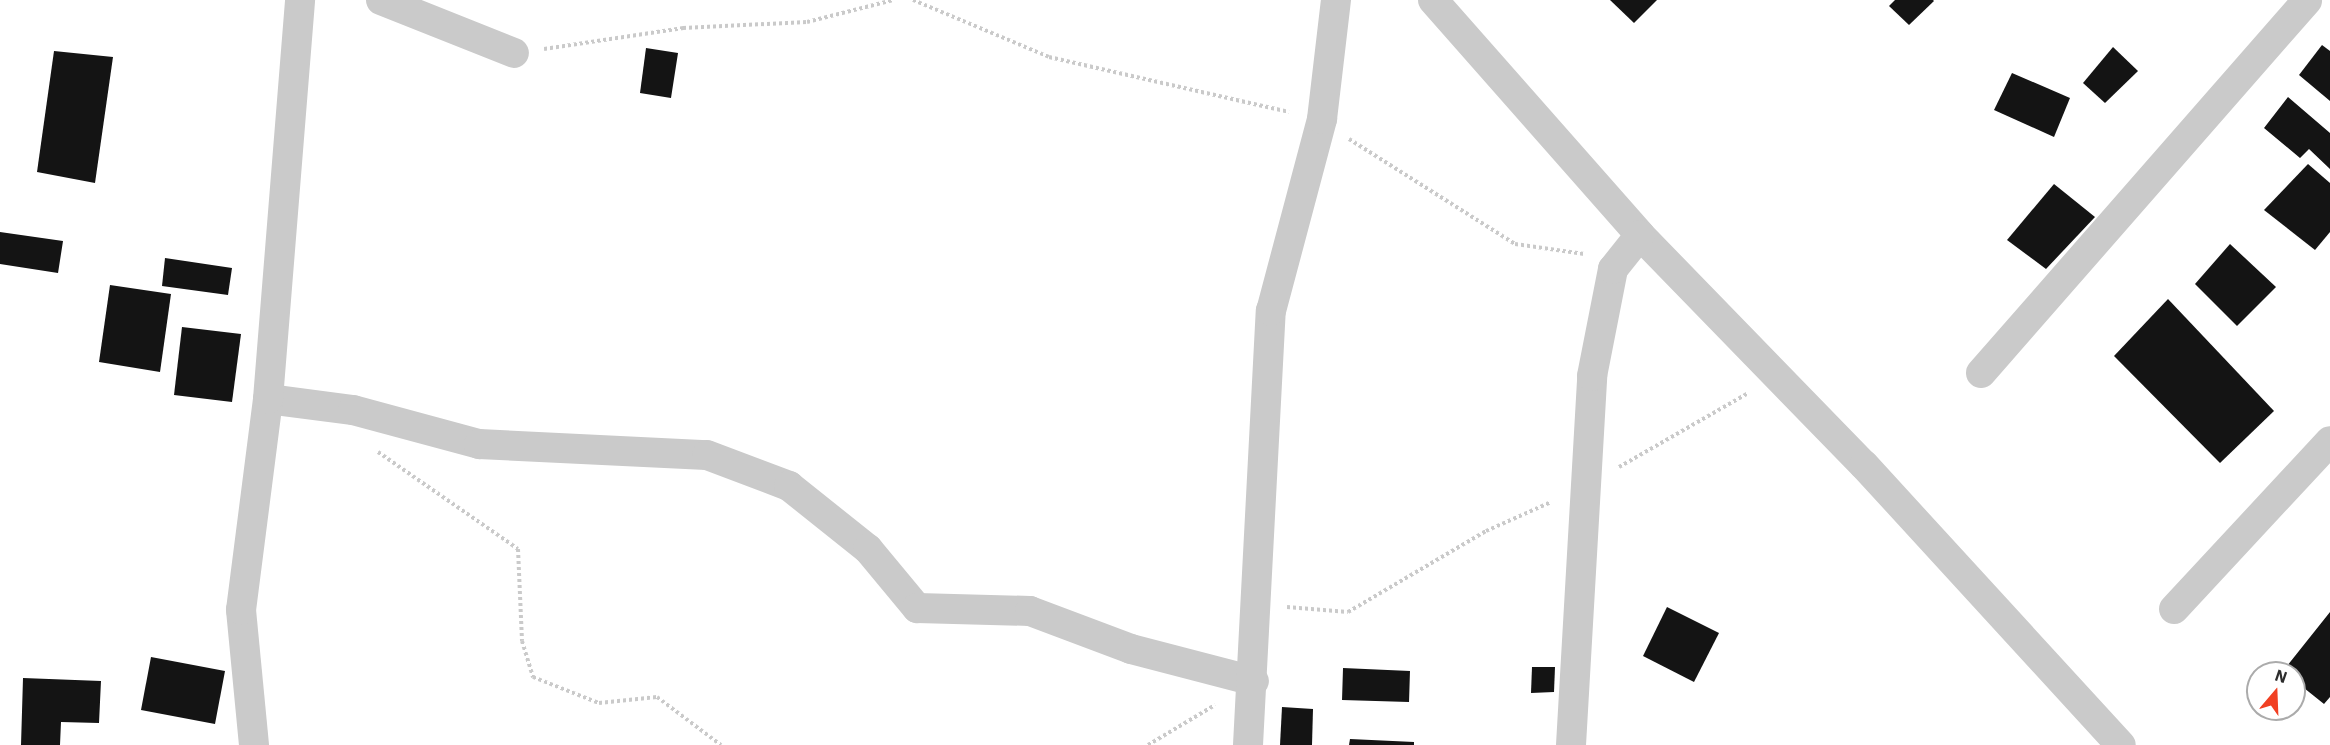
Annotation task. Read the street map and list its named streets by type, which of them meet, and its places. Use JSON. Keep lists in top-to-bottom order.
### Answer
{
  "north": "top"
}
